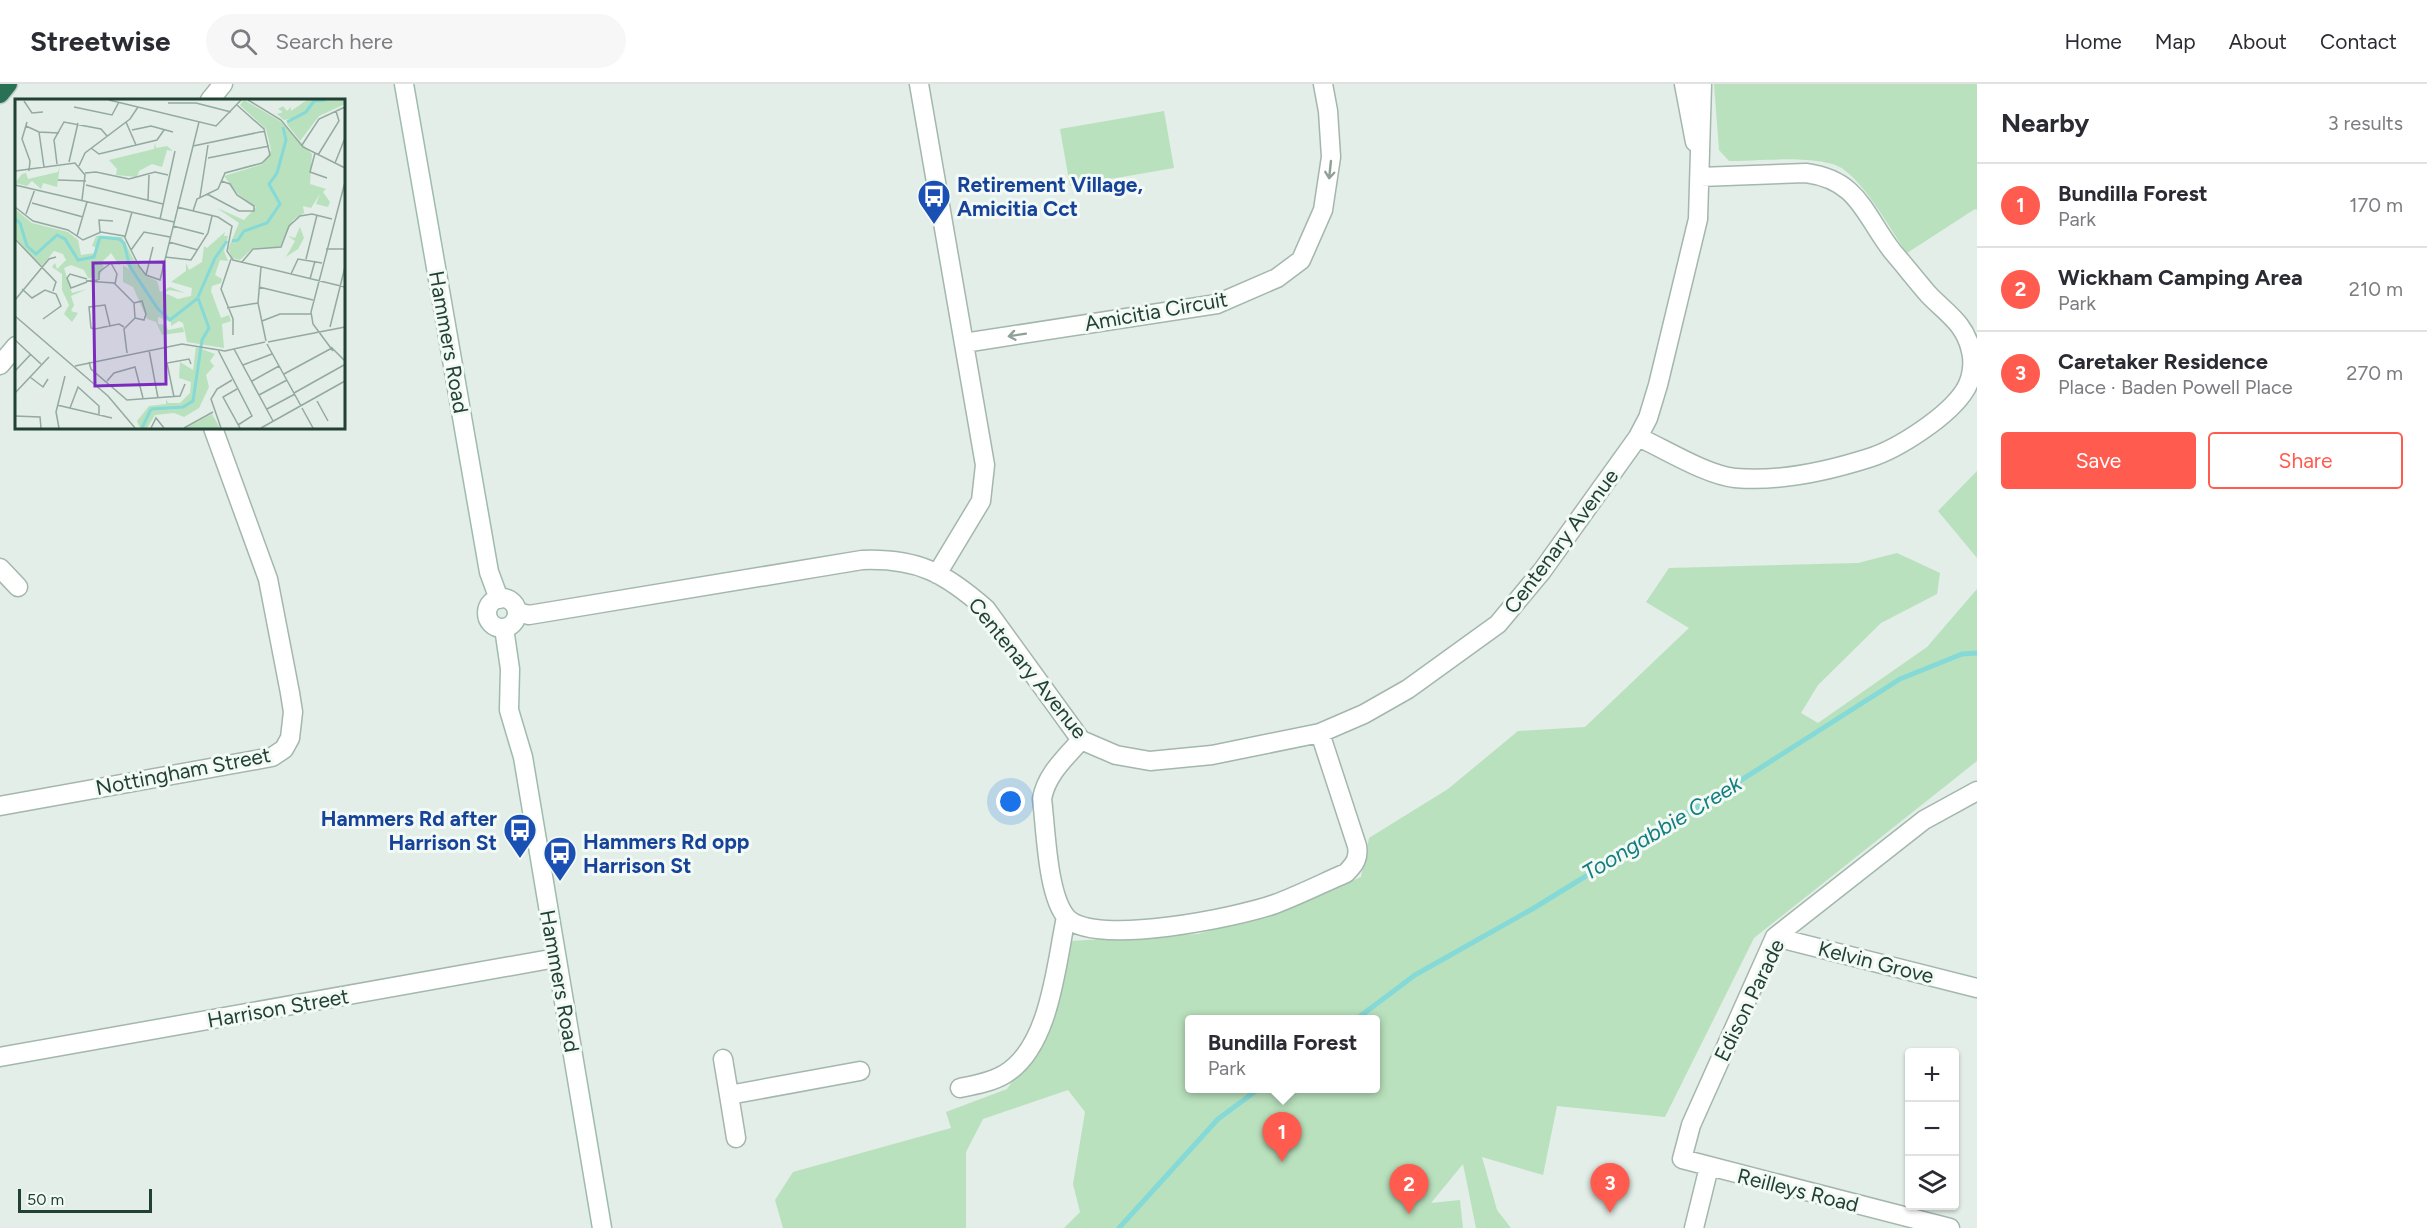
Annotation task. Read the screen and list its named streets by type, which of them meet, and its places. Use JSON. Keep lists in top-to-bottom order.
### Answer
{
  "streets": {
    "street": [
      "Amicitia Circuit",
      "Hammers Road",
      "Centenary Avenue",
      "Nottingham Street",
      "Kelvin Grove",
      "Edison Parade",
      "Harrison Street",
      "Reilleys Road"
    ]
  },
  "crossings": [
    ["Hammers Road", "Centenary Avenue"],
    ["Hammers Road", "Harrison Street"],
    ["Kelvin Grove", "Edison Parade"],
    ["Edison Parade", "Reilleys Road"]
  ],
  "one_way": ["Amicitia Circuit"],
  "water": ["Toongabbie Creek"],
  "places": {
    "bus stop": ["Retirement Village, Amicitia Cct", "Hammers Rd after Harrison St", "Hammers Rd opp Harrison St"]
  },
  "scale_bar": "50 m",
  "page": {
    "header": "Streetwise",
    "search": "Search here",
    "nav": [
      "Home",
      "Map",
      "About",
      "Contact"
    ],
    "heading": ["Nearby", "3 results"],
    "list": [
      {
        "mark": "1",
        "name": "Bundilla Forest",
        "note": "Park",
        "value": "170 m"
      },
      {
        "mark": "2",
        "name": "Wickham Camping Area",
        "note": "Park",
        "value": "210 m"
      },
      {
        "mark": "3",
        "name": "Caretaker Residence",
        "note": "Place · Baden Powell Place",
        "value": "270 m"
      }
    ],
    "buttons": ["Save", "Share"],
    "popup": ["Bundilla Forest", "Park"],
    "map_buttons": ["+", "−"],
    "pins": ["1", "3", "2"],
    "scale": "50 m"
  }
}
